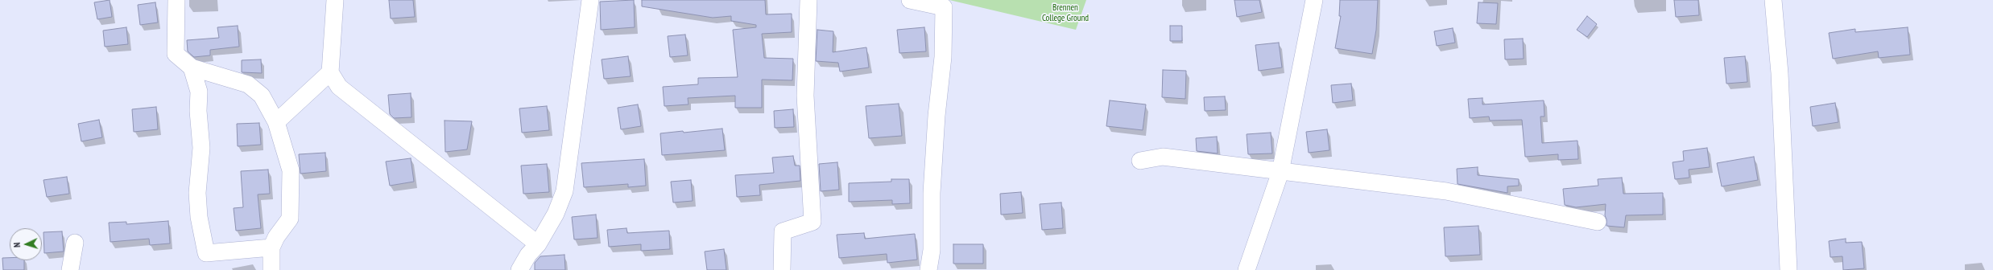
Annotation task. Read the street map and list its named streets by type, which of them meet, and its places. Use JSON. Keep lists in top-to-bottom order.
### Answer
{
  "parks": ["Brennen College Ground"],
  "north": "left"
}
